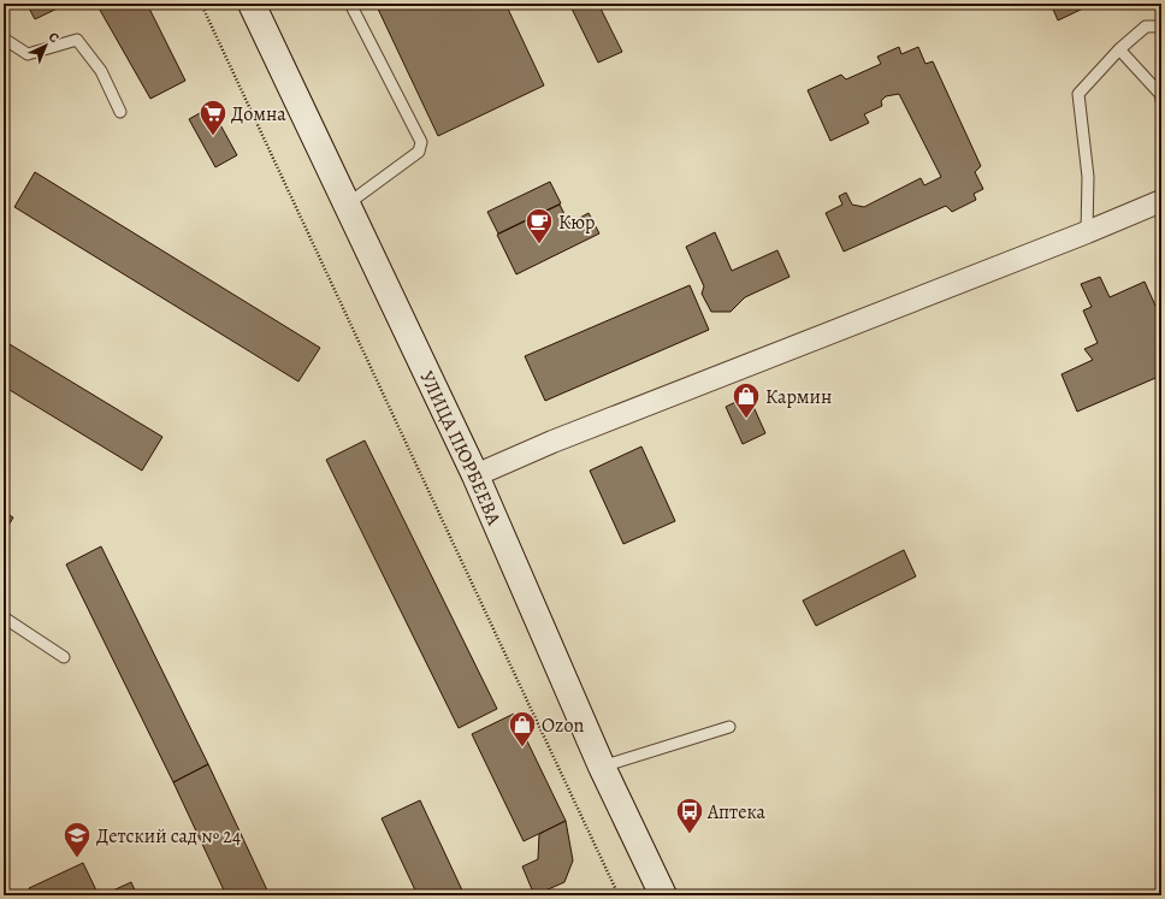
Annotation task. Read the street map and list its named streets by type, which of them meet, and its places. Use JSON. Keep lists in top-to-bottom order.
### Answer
{
  "streets": {
    "main road": ["УЛИЦА ПЮРБЕЕВА"]
  },
  "places": {
    "supermarket": ["Домна"],
    "cafe": ["Кюр"],
    "shop": ["Кармин", "Ozon"],
    "bus stop": ["Аптека"],
    "school or university": ["Детский сад № 24"]
  },
  "north": "top right"
}
